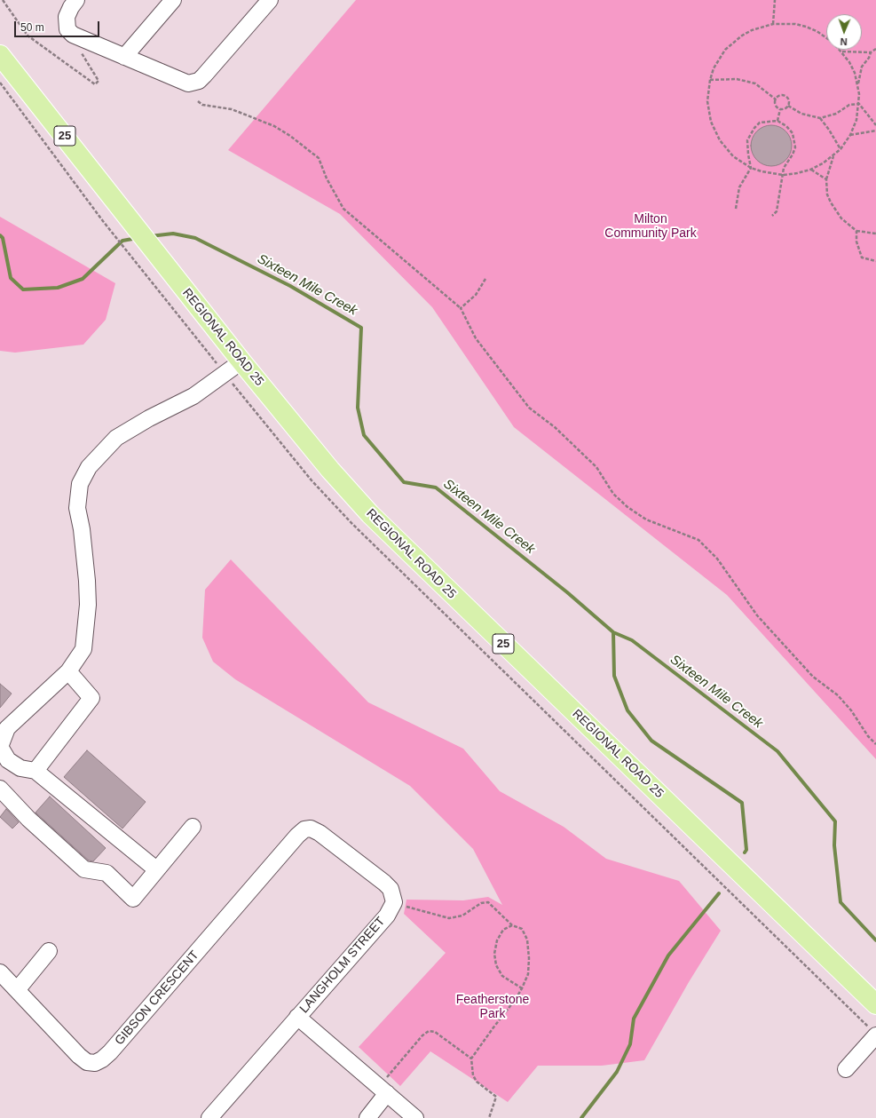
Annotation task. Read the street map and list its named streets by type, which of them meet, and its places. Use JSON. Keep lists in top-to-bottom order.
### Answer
{
  "streets": {
    "main road": ["25", "REGIONAL ROAD 25"],
    "street": ["LANGHOLM STREET", "GIBSON CRESCENT"]
  },
  "crossings": [
    ["LANGHOLM STREET", "GIBSON CRESCENT"]
  ],
  "water": ["Sixteen Mile Creek"],
  "parks": ["Milton Community Park", "Featherstone Park"],
  "scale_bar": "50 m",
  "north": "bottom"
}
